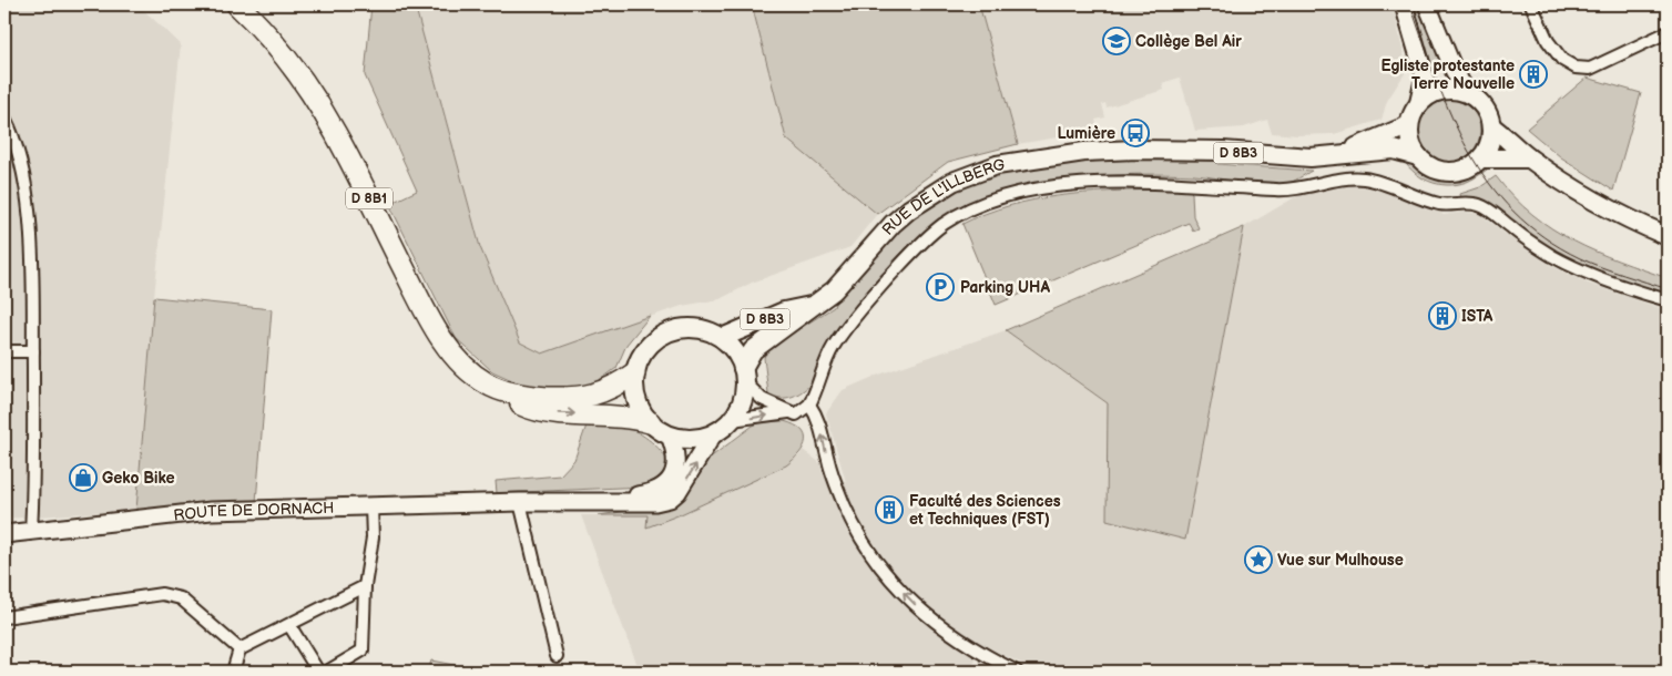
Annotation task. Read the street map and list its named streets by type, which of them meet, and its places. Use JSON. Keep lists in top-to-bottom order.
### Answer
{
  "streets": {
    "highway": ["D 8B1"],
    "main road": ["D 8B3", "RUE DE L'ILLBERG", "ROUTE DE DORNACH"]
  },
  "crossings": [
    ["D 8B3", "D 8B1"],
    ["D 8B3", "RUE DE L'ILLBERG"]
  ],
  "places": {
    "school or university": ["Collège Bel Air"],
    "building": ["Egliste protestante Terre Nouvelle", "ISTA", "Faculté des Sciences et Techniques (FST)"],
    "bus stop": ["Lumière"],
    "parking": ["Parking UHA"],
    "shop": ["Geko Bike"],
    "place": ["Vue sur Mulhouse"]
  }
}
